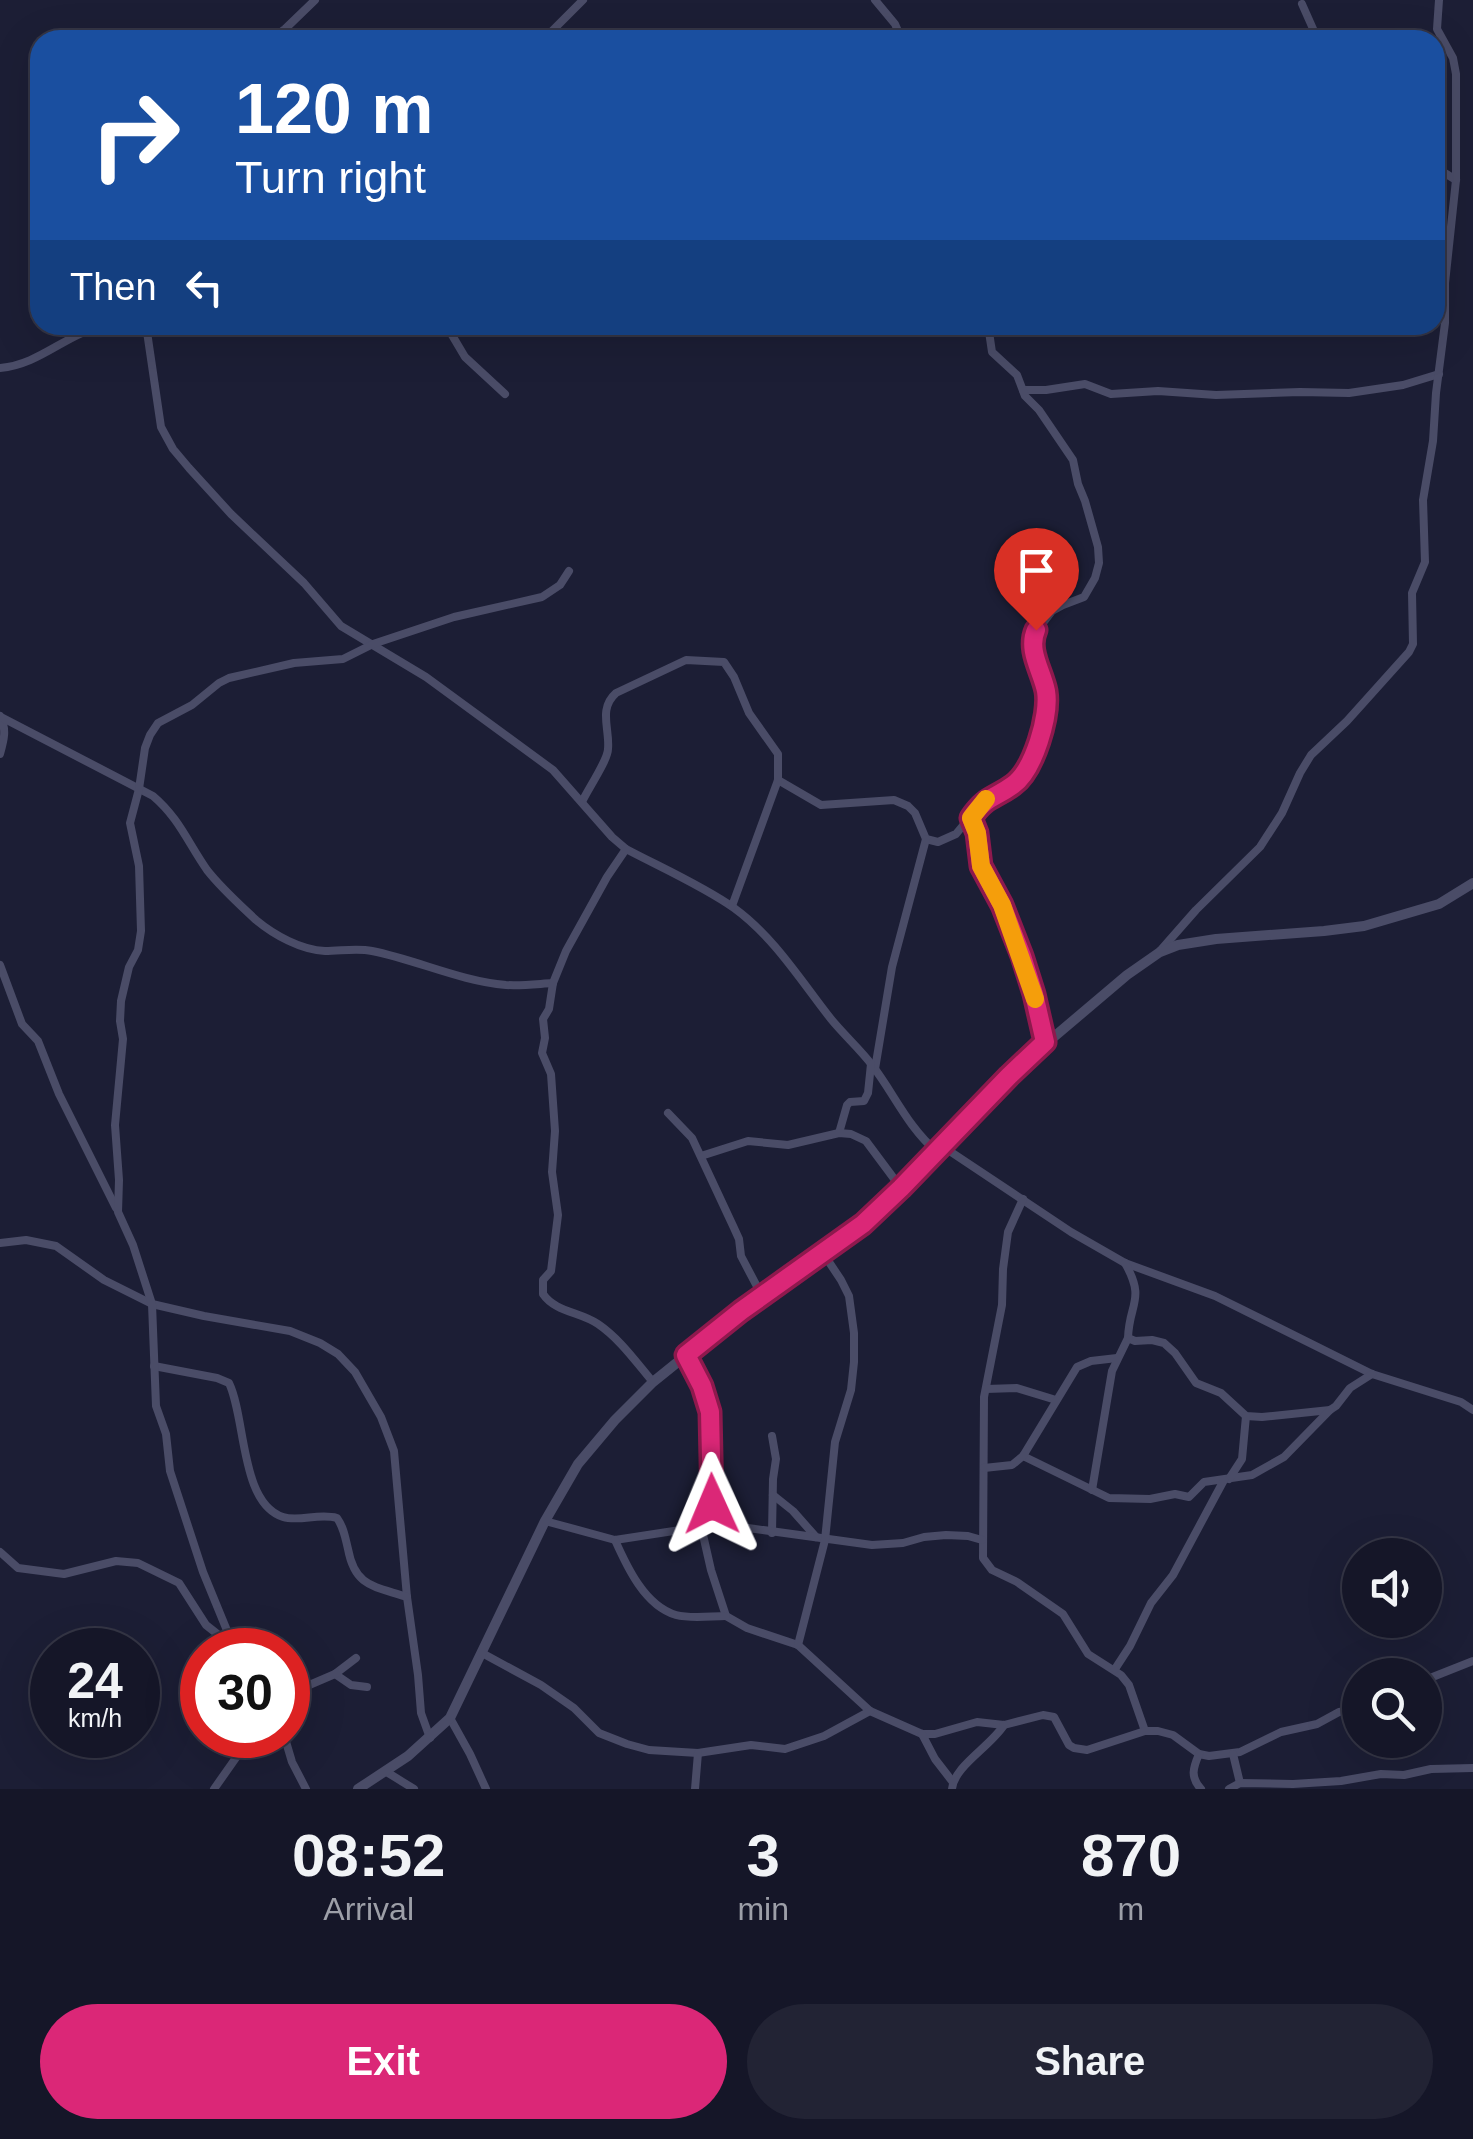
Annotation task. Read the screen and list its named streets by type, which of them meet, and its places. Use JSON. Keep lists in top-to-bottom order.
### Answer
{
  "page": {
    "turn": ["120 m", "Turn right"],
    "then": "Then",
    "speed": "24 km/h",
    "limit": "30",
    "eta": [
      "08:52",
      "Arrival",
      "3",
      "min",
      "870",
      "m"
    ],
    "buttons": ["Exit", "Share"]
  }
}
